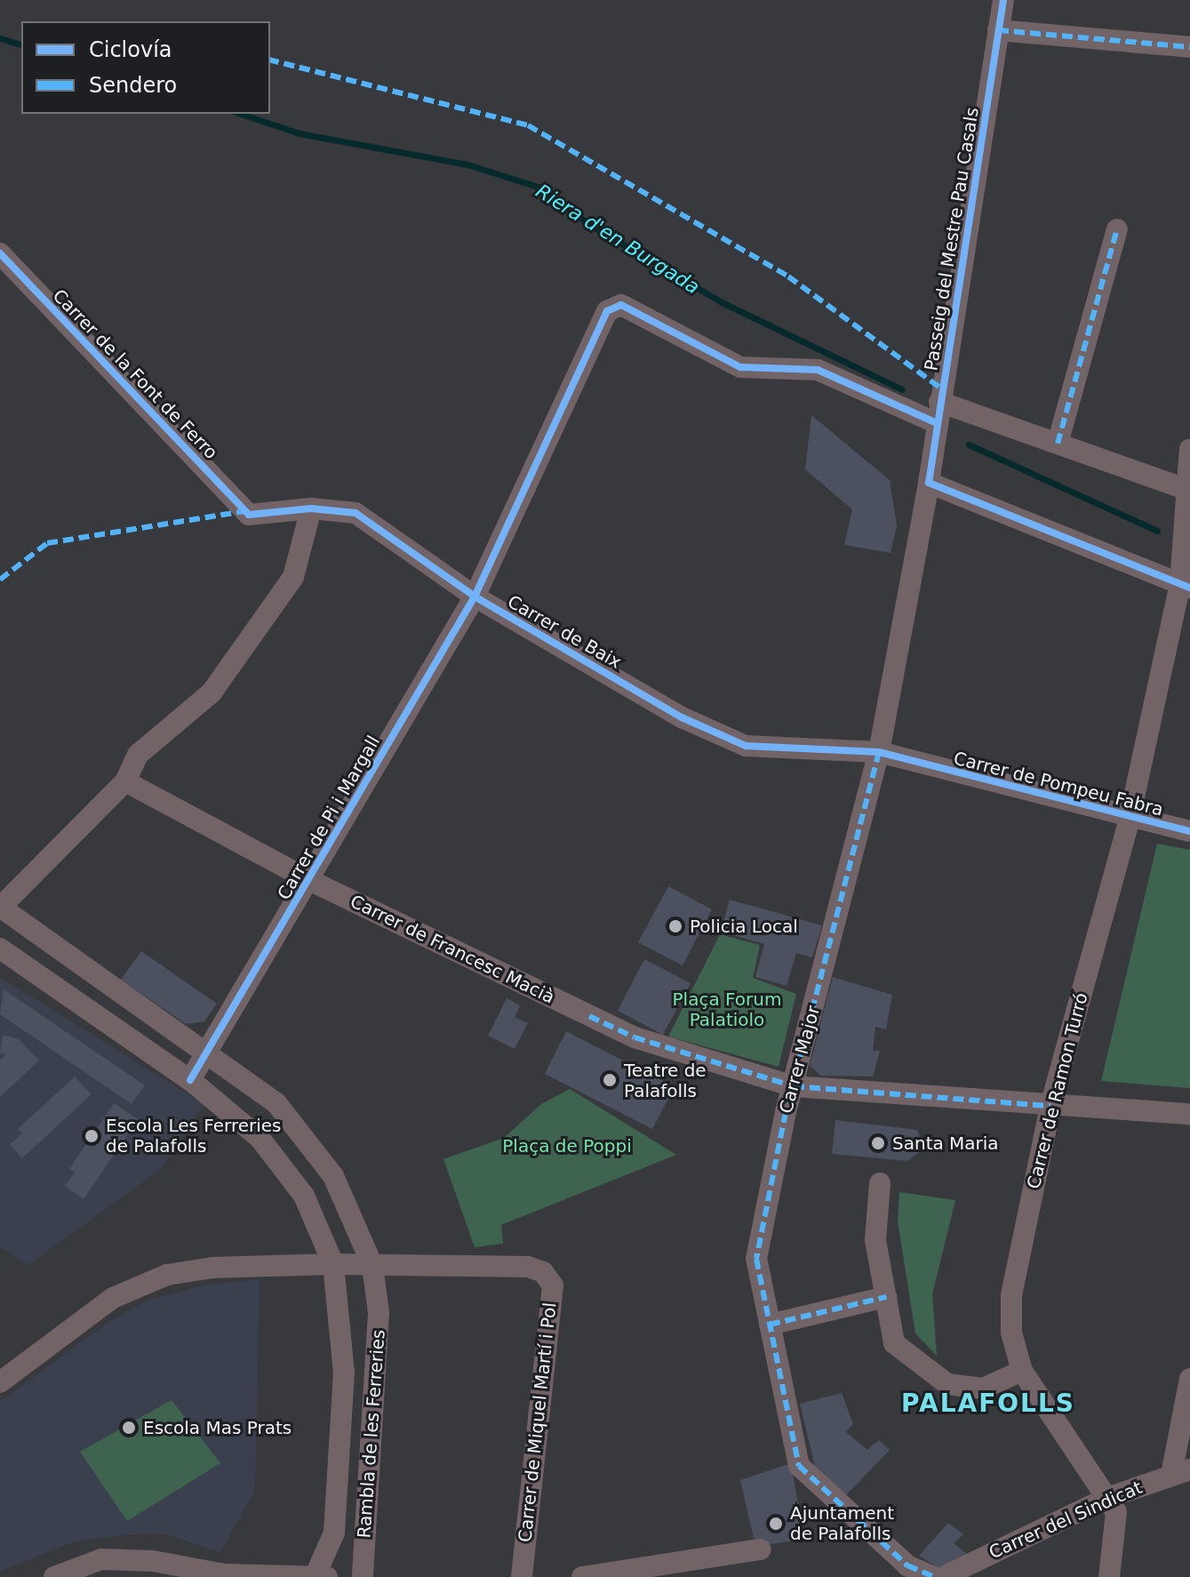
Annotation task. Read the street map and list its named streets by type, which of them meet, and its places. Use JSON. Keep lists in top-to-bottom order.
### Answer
{
  "streets": {
    "street": [
      "Passeig del Mestre Pau Casals",
      "Carrer de la Font de Ferro",
      "Carrer de Baix",
      "Carrer de Pompeu Fabra",
      "Carrer de Pi i Margall",
      "Carrer de Francesc Macià",
      "Carrer Major",
      "Carrer de Ramon Turró",
      "Carrer de Miquel Martí i Pol",
      "Rambla de les Ferreries",
      "Carrer del Sindicat"
    ]
  },
  "crossings": [
    ["Passeig del Mestre Pau Casals", "Carrer de Pi i Margall"],
    ["Passeig del Mestre Pau Casals", "Carrer Major"],
    ["Carrer de la Font de Ferro", "Carrer de Baix"],
    ["Carrer de Baix", "Carrer de Pompeu Fabra"],
    ["Carrer de Baix", "Carrer de Pi i Margall"],
    ["Carrer de Baix", "Carrer Major"],
    ["Carrer de Pompeu Fabra", "Carrer Major"],
    ["Carrer de Pompeu Fabra", "Carrer de Ramon Turró"],
    ["Carrer de Pi i Margall", "Carrer de Francesc Macià"],
    ["Carrer de Pi i Margall", "Rambla de les Ferreries"],
    ["Carrer de Francesc Macià", "Carrer Major"],
    ["Carrer de Francesc Macià", "Carrer de Ramon Turró"],
    ["Carrer de Ramon Turró", "Carrer del Sindicat"],
    ["Carrer de Miquel Martí i Pol", "Rambla de les Ferreries"]
  ],
  "districts": ["PALAFOLLS"],
  "water": ["Riera d'en Burgada"],
  "parks": ["Plaça Forum Palatiolo", "Plaça de Poppi"],
  "places": [
    "Policia Local",
    "Teatre de Palafolls",
    "Escola Les Ferreries de Palafolls",
    "Santa Maria",
    "Escola Mas Prats",
    "Ajuntament de Palafolls"
  ],
  "legend": ["Ciclovía", "Sendero"]
}
